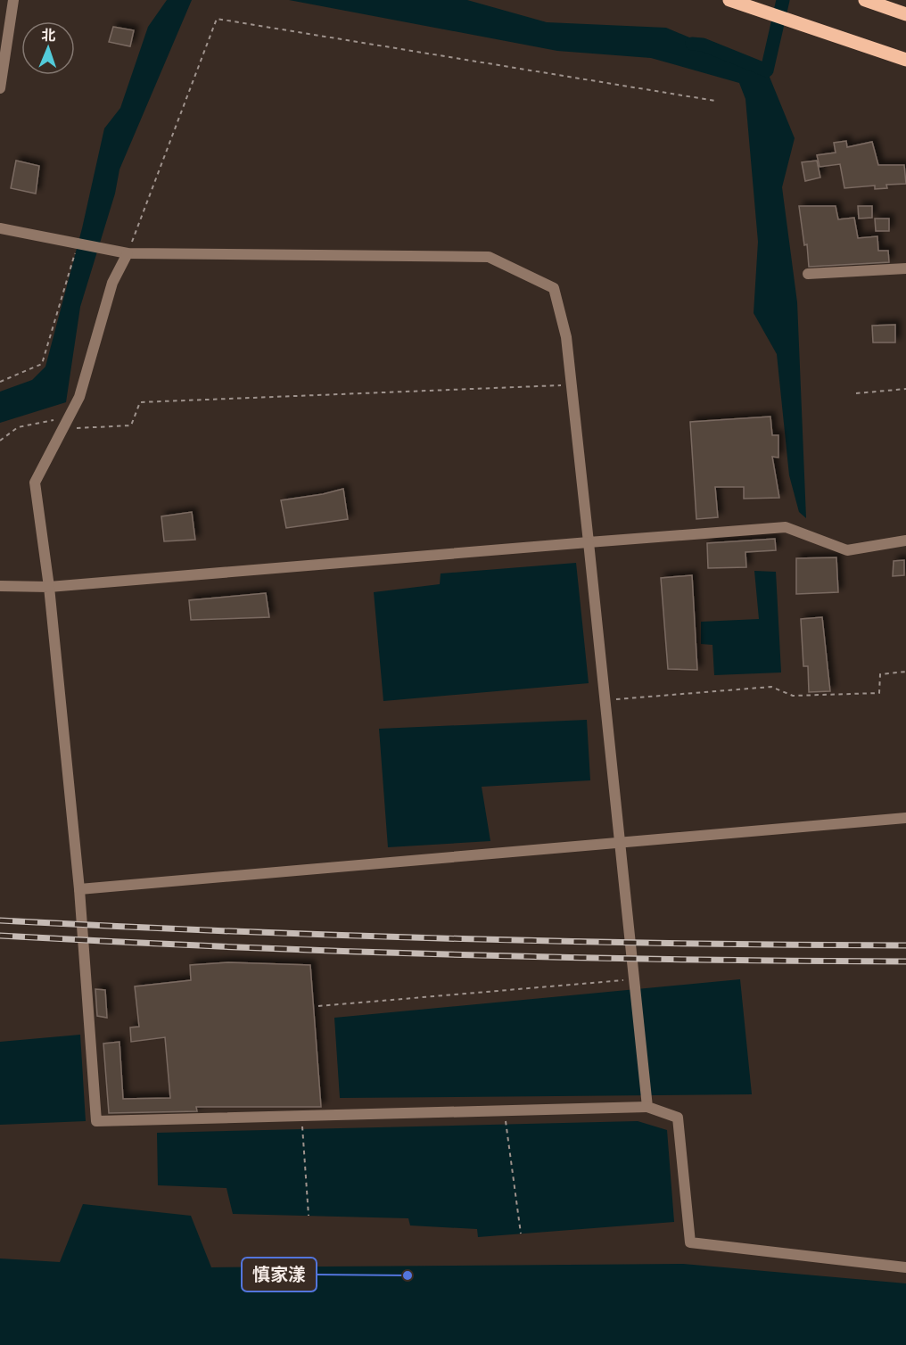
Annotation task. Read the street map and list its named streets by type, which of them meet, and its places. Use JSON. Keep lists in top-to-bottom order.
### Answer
{
  "places": ["慎家漾"],
  "north": "top"
}
